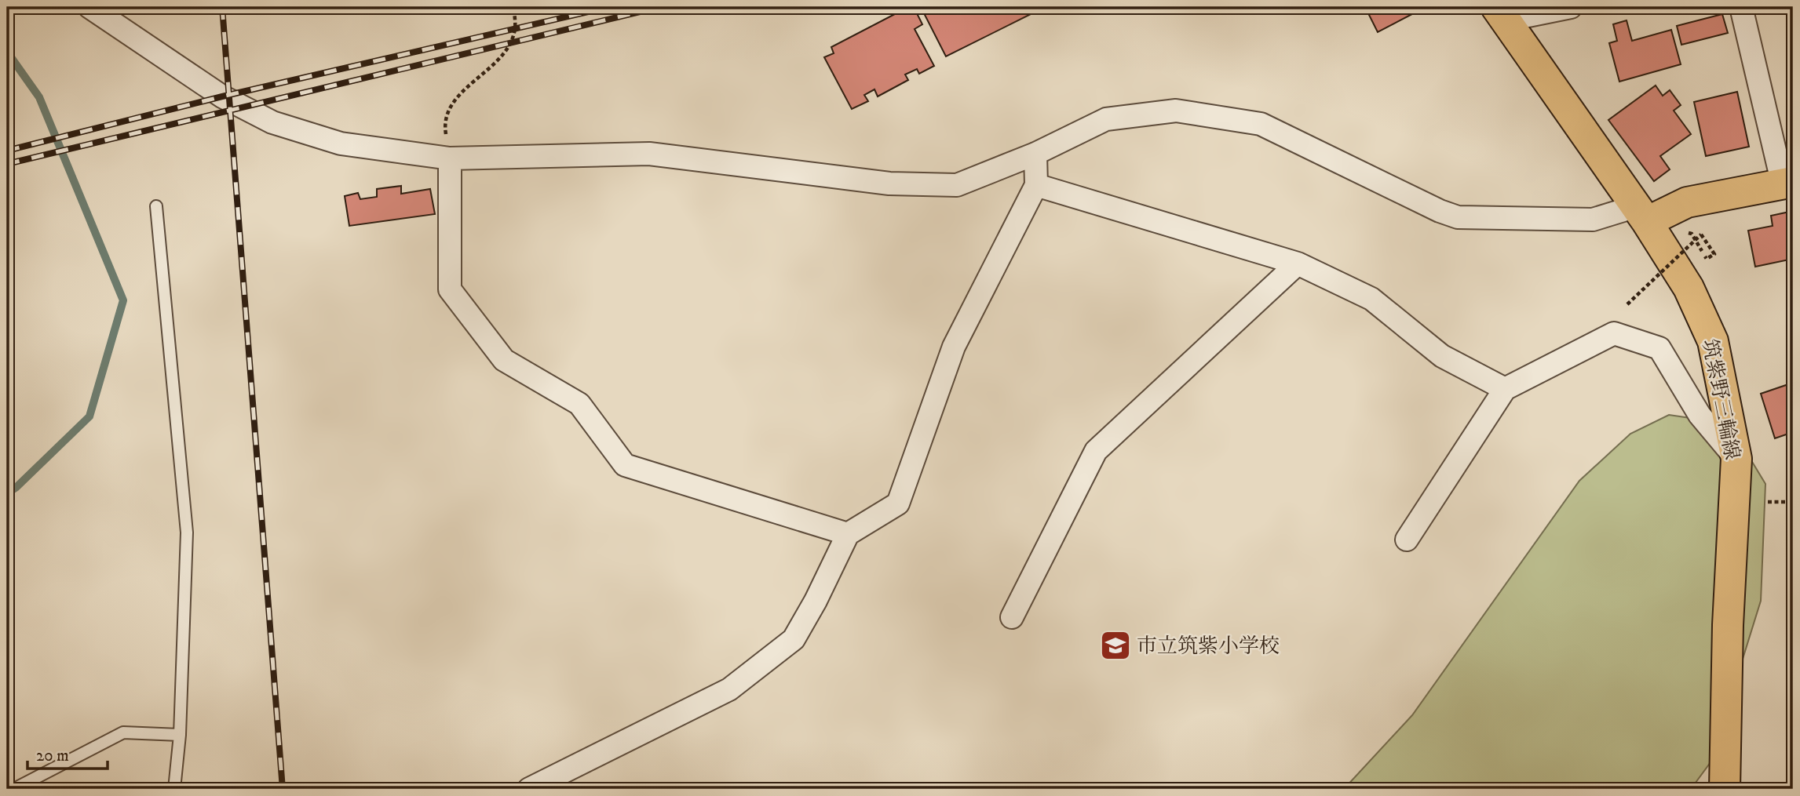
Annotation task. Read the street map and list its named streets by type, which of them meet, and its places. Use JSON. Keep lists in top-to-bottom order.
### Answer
{
  "streets": {
    "main road": ["筑紫野三輪線"]
  },
  "places": {
    "school or university": ["市立筑紫小学校"]
  },
  "scale_bar": "20 m"
}
